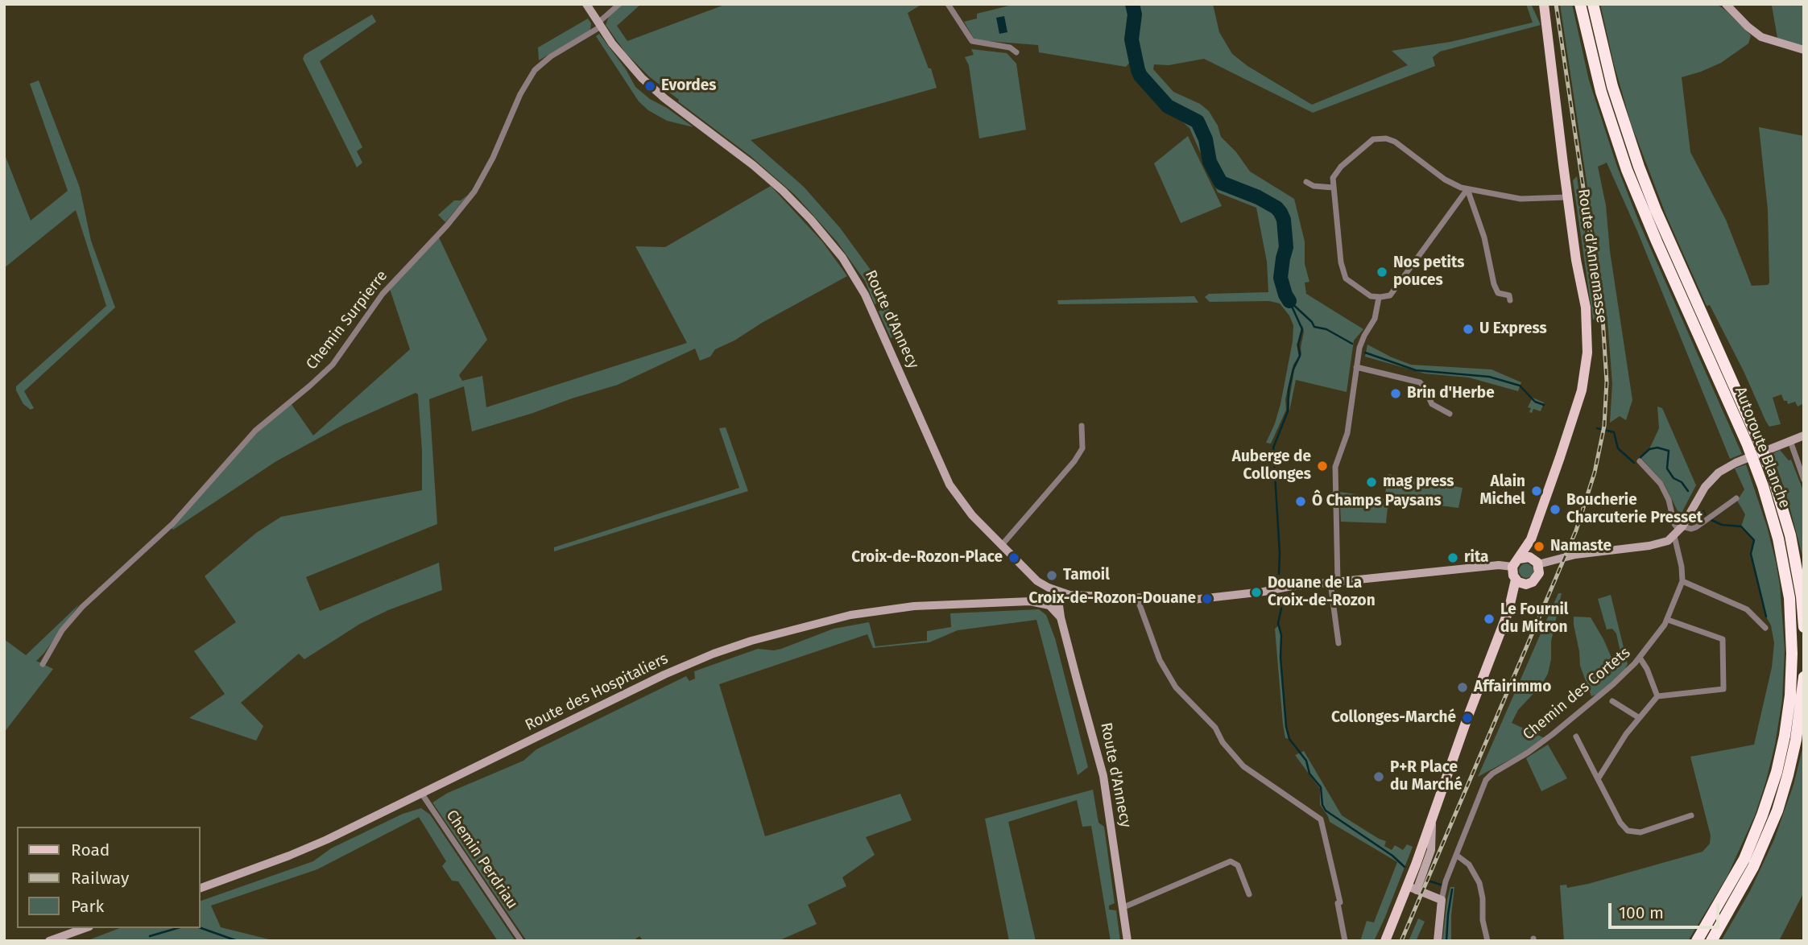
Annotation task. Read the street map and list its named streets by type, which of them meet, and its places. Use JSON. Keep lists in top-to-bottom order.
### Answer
{
  "streets": {
    "highway": ["Autoroute Blanche"],
    "main road": ["Route d'Annemasse"],
    "street": [
      "Route d'Annecy",
      "Chemin Surpierre",
      "Route des Hospitaliers",
      "Chemin des Cortets",
      "Chemin Perdriau"
    ]
  },
  "crossings": [
    ["Route d'Annecy", "Chemin Surpierre"],
    ["Route d'Annecy", "Route des Hospitaliers"],
    ["Route des Hospitaliers", "Chemin Perdriau"]
  ],
  "places": [
    "Evordes",
    "Nos petits pouces",
    "U Express",
    "Brin d'Herbe",
    "Auberge de Collonges",
    "mag press",
    "Alain Michel",
    "Ô Champs Paysans",
    "Boucherie Charcuterie Presset",
    "Namaste",
    "Croix-de-Rozon-Place",
    "rita",
    "Tamoil",
    "Douane de La Croix-de-Rozon",
    "Croix-de-Rozon-Douane",
    "Le Fournil du Mitron",
    "Affairimmo",
    "Collonges-Marché",
    "P+R Place du Marché"
  ],
  "legend": ["Road", "Railway", "Park"],
  "scale_bar": "100 m"
}
